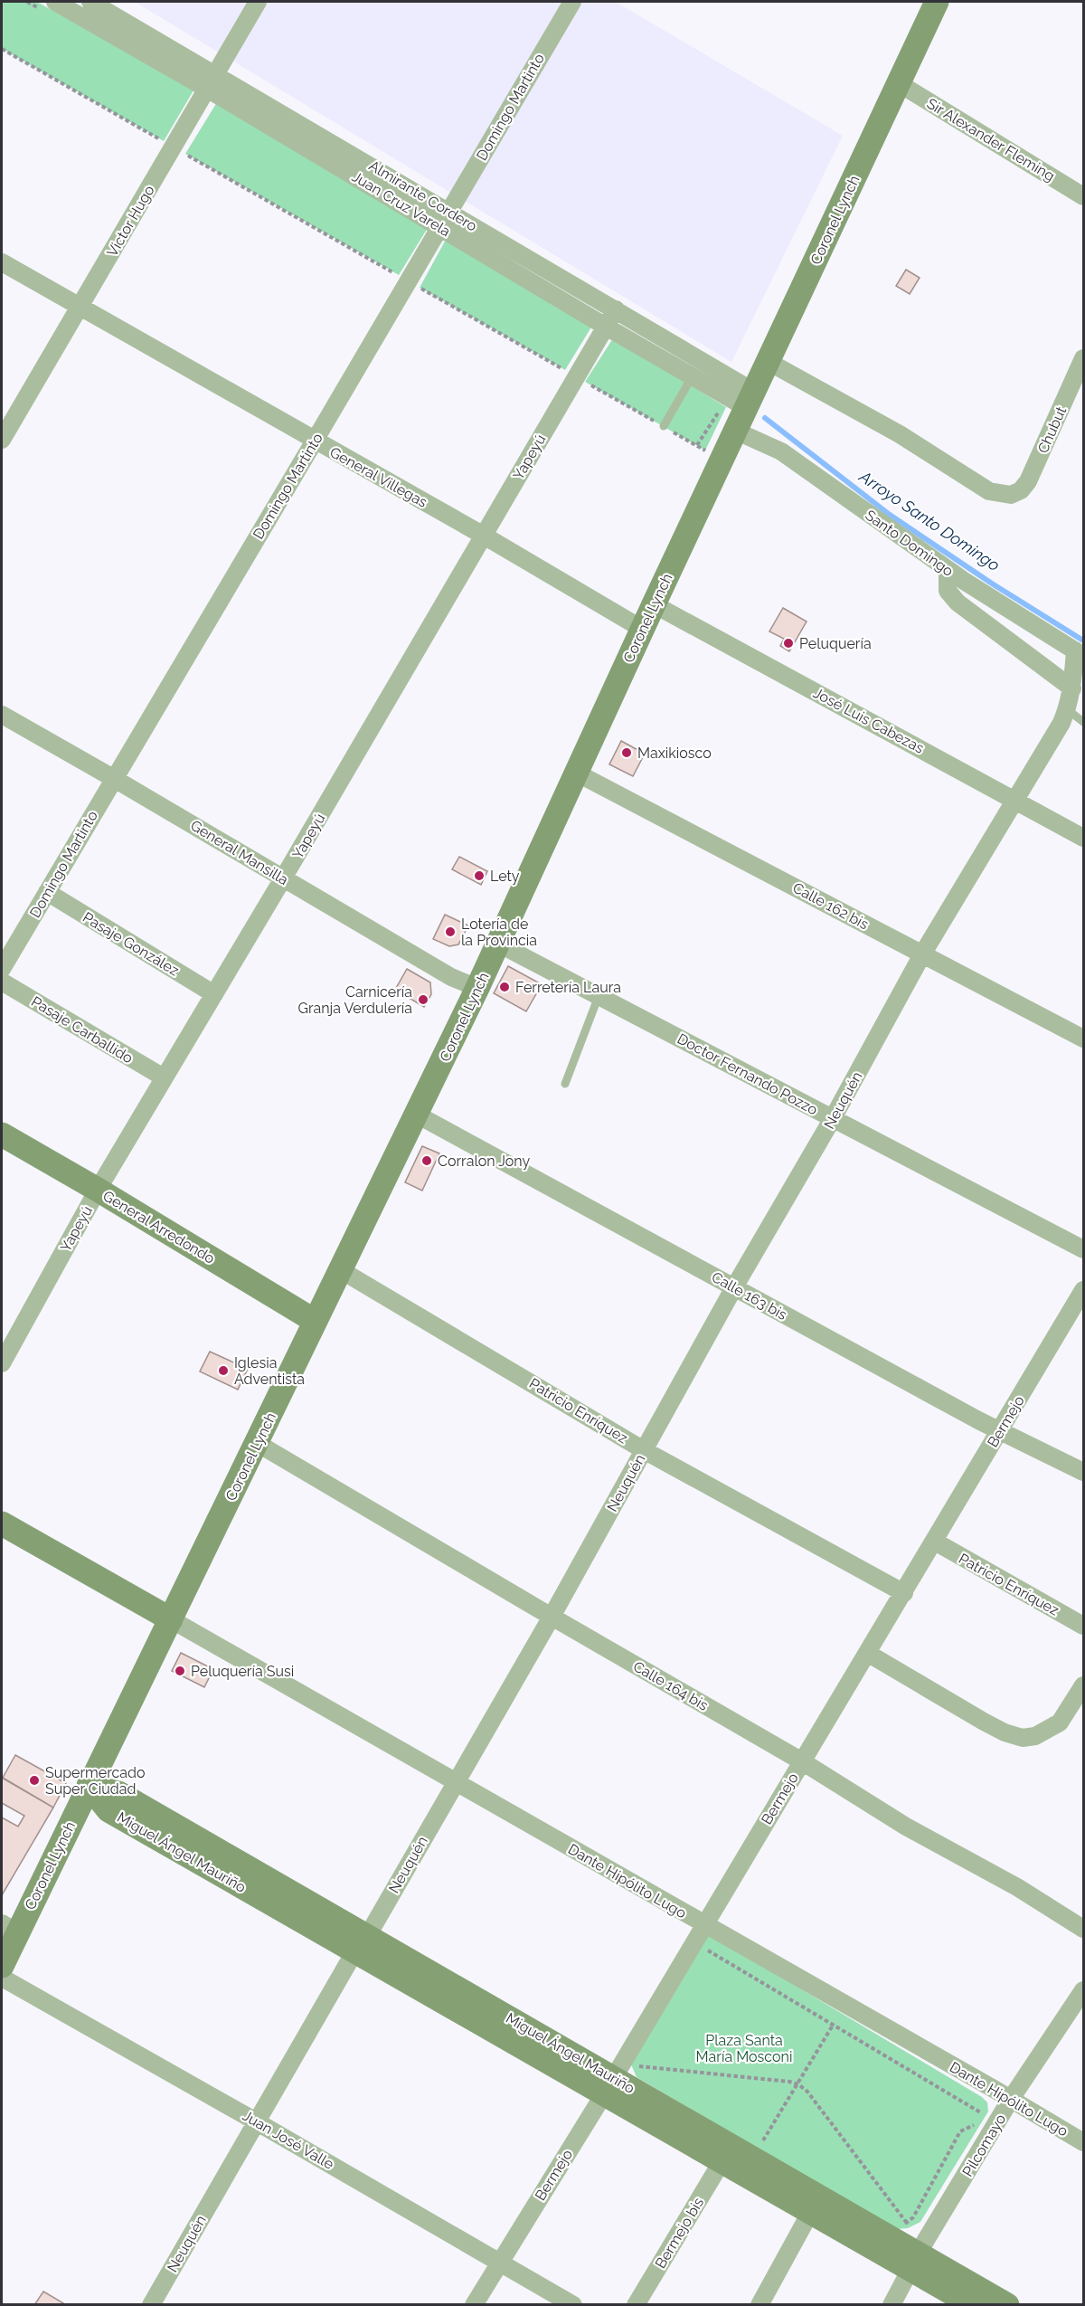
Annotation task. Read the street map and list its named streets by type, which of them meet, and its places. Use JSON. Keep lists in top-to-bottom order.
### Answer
{
  "streets": {
    "main road": ["Coronel Lynch", "General Arredondo", "Miguel Ángel Mauriño"],
    "street": [
      "Domingo Martinto",
      "Sir Alexander Fleming",
      "Almirante Cordero",
      "Juan Cruz Varela",
      "Victor Hugo",
      "Chubut",
      "Yapeyú",
      "General Villegas",
      "Santo Domingo",
      "José Luis Cabezas",
      "General Mansilla",
      "Calle 162 bis",
      "Pasaje González",
      "Pasaje Carballido",
      "Doctor Fernando Pozzo",
      "Neuquén",
      "Calle 163 bis",
      "Patricio Enríquez",
      "Bermejo",
      "Calle 164 bis",
      "Dante Hipólito Lugo",
      "Juan José Valle",
      "Pilcomayo",
      "Bermejo bis"
    ]
  },
  "crossings": [
    ["Domingo Martinto", "Almirante Cordero"],
    ["Domingo Martinto", "Juan Cruz Varela"],
    ["Domingo Martinto", "General Villegas"],
    ["Domingo Martinto", "General Mansilla"],
    ["Domingo Martinto", "Pasaje González"],
    ["Sir Alexander Fleming", "Coronel Lynch"],
    ["Almirante Cordero", "Juan Cruz Varela"],
    ["Almirante Cordero", "Coronel Lynch"],
    ["Almirante Cordero", "Victor Hugo"],
    ["Almirante Cordero", "Yapeyú"],
    ["Juan Cruz Varela", "Coronel Lynch"],
    ["Juan Cruz Varela", "Victor Hugo"],
    ["Juan Cruz Varela", "Yapeyú"],
    ["Coronel Lynch", "Chubut"],
    ["Coronel Lynch", "General Villegas"],
    ["Coronel Lynch", "Santo Domingo"],
    ["Coronel Lynch", "José Luis Cabezas"],
    ["Coronel Lynch", "General Mansilla"],
    ["Coronel Lynch", "Calle 162 bis"],
    ["Coronel Lynch", "Doctor Fernando Pozzo"],
    ["Coronel Lynch", "General Arredondo"],
    ["Coronel Lynch", "Calle 163 bis"],
    ["Coronel Lynch", "Patricio Enríquez"],
    ["Coronel Lynch", "Calle 164 bis"],
    ["Coronel Lynch", "Miguel Ángel Mauriño"],
    ["Coronel Lynch", "Dante Hipólito Lugo"],
    ["Victor Hugo", "General Villegas"],
    ["Yapeyú", "General Villegas"],
    ["Yapeyú", "General Mansilla"],
    ["Yapeyú", "Pasaje González"],
    ["Yapeyú", "Pasaje Carballido"],
    ["Yapeyú", "General Arredondo"],
    ["Santo Domingo", "Neuquén"],
    ["José Luis Cabezas", "Neuquén"],
    ["Calle 162 bis", "Neuquén"],
    ["Doctor Fernando Pozzo", "Neuquén"],
    ["Neuquén", "Calle 163 bis"],
    ["Neuquén", "Patricio Enríquez"],
    ["Neuquén", "Calle 164 bis"],
    ["Neuquén", "Miguel Ángel Mauriño"],
    ["Neuquén", "Dante Hipólito Lugo"],
    ["Neuquén", "Juan José Valle"],
    ["Calle 163 bis", "Bermejo"],
    ["Patricio Enríquez", "Bermejo"],
    ["Bermejo", "Calle 164 bis"],
    ["Bermejo", "Miguel Ángel Mauriño"],
    ["Bermejo", "Dante Hipólito Lugo"],
    ["Bermejo", "Juan José Valle"],
    ["Miguel Ángel Mauriño", "Pilcomayo"],
    ["Miguel Ángel Mauriño", "Bermejo bis"],
    ["Dante Hipólito Lugo", "Pilcomayo"]
  ],
  "water": ["Arroyo Santo Domingo"],
  "parks": ["Plaza Santa María Mosconi"],
  "places": [
    "Peluquería",
    "Maxikiosco",
    "Lety",
    "Lotería de la Provincia",
    "Ferretería Laura",
    "Carnicería Granja Verdulería",
    "Corralon Jony",
    "Iglesia Adventista",
    "Peluquería Susi",
    "Supermercado Super Ciudad"
  ]
}
